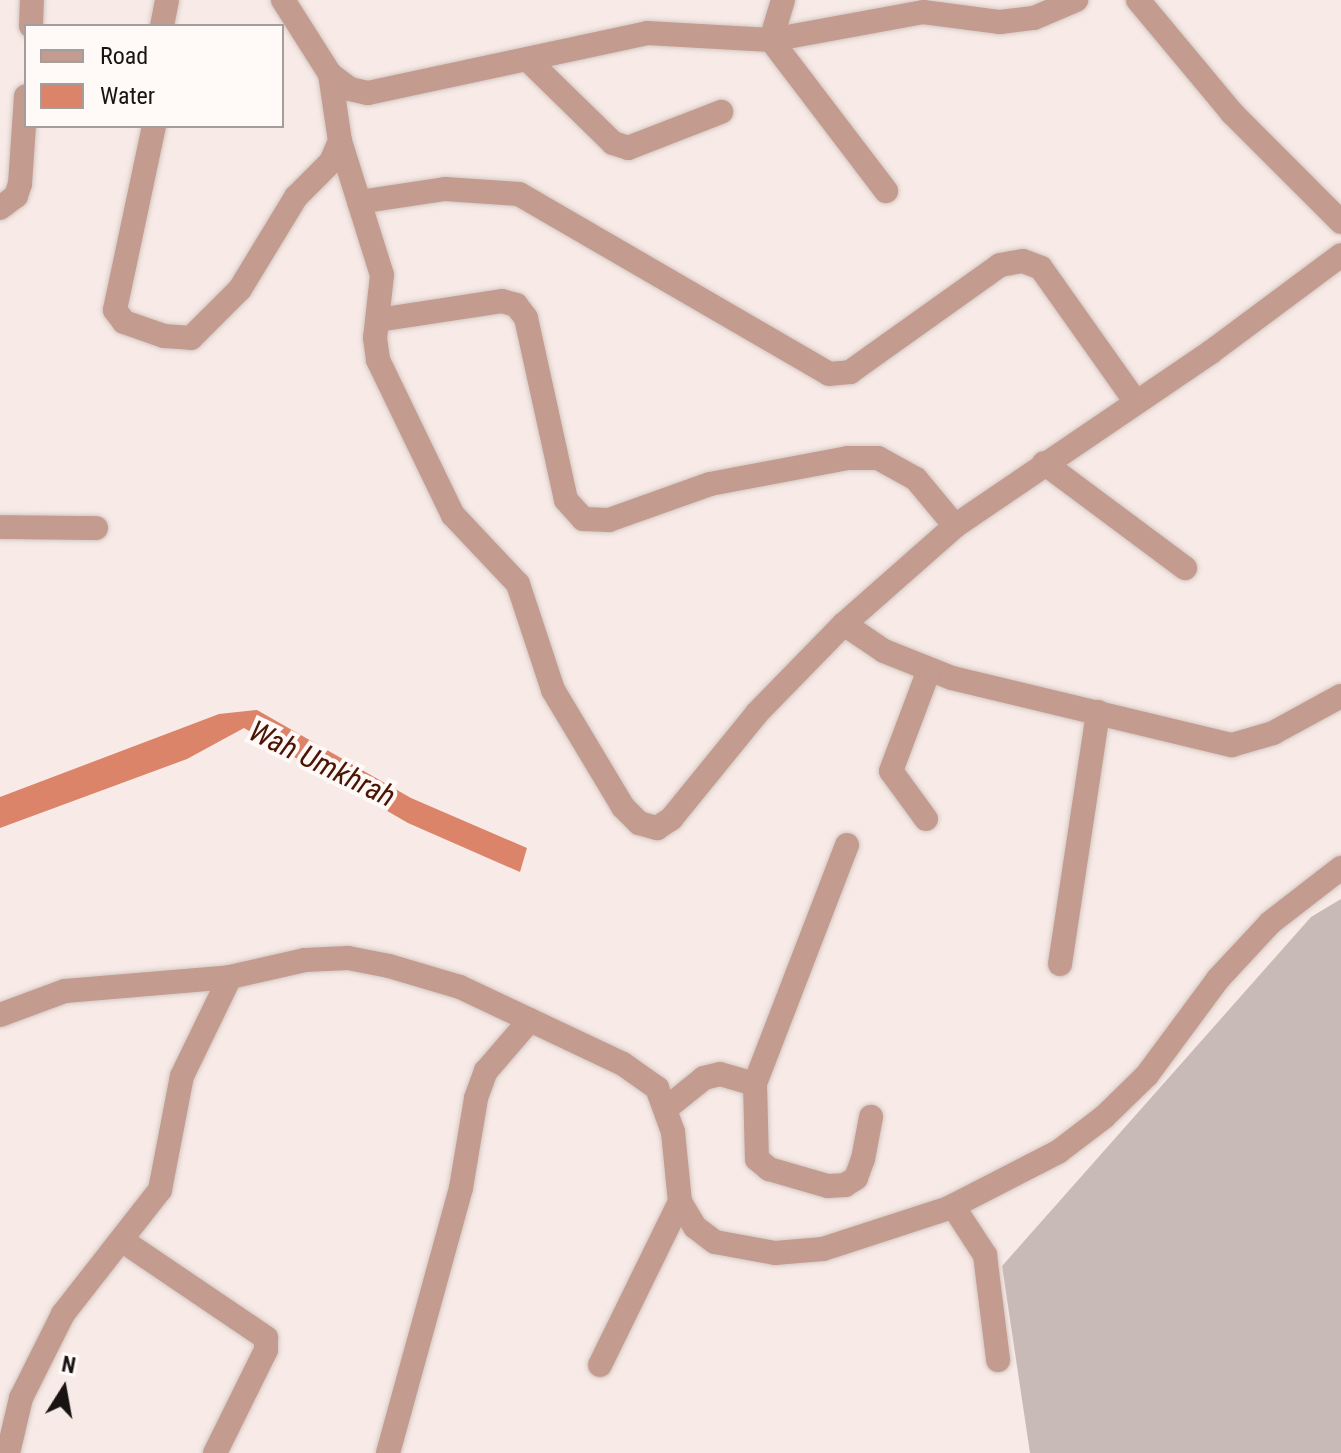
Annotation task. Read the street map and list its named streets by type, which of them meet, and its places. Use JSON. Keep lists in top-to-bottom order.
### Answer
{
  "water": ["Wah Umkhrah"],
  "legend": ["Road", "Water"],
  "north": "top"
}
